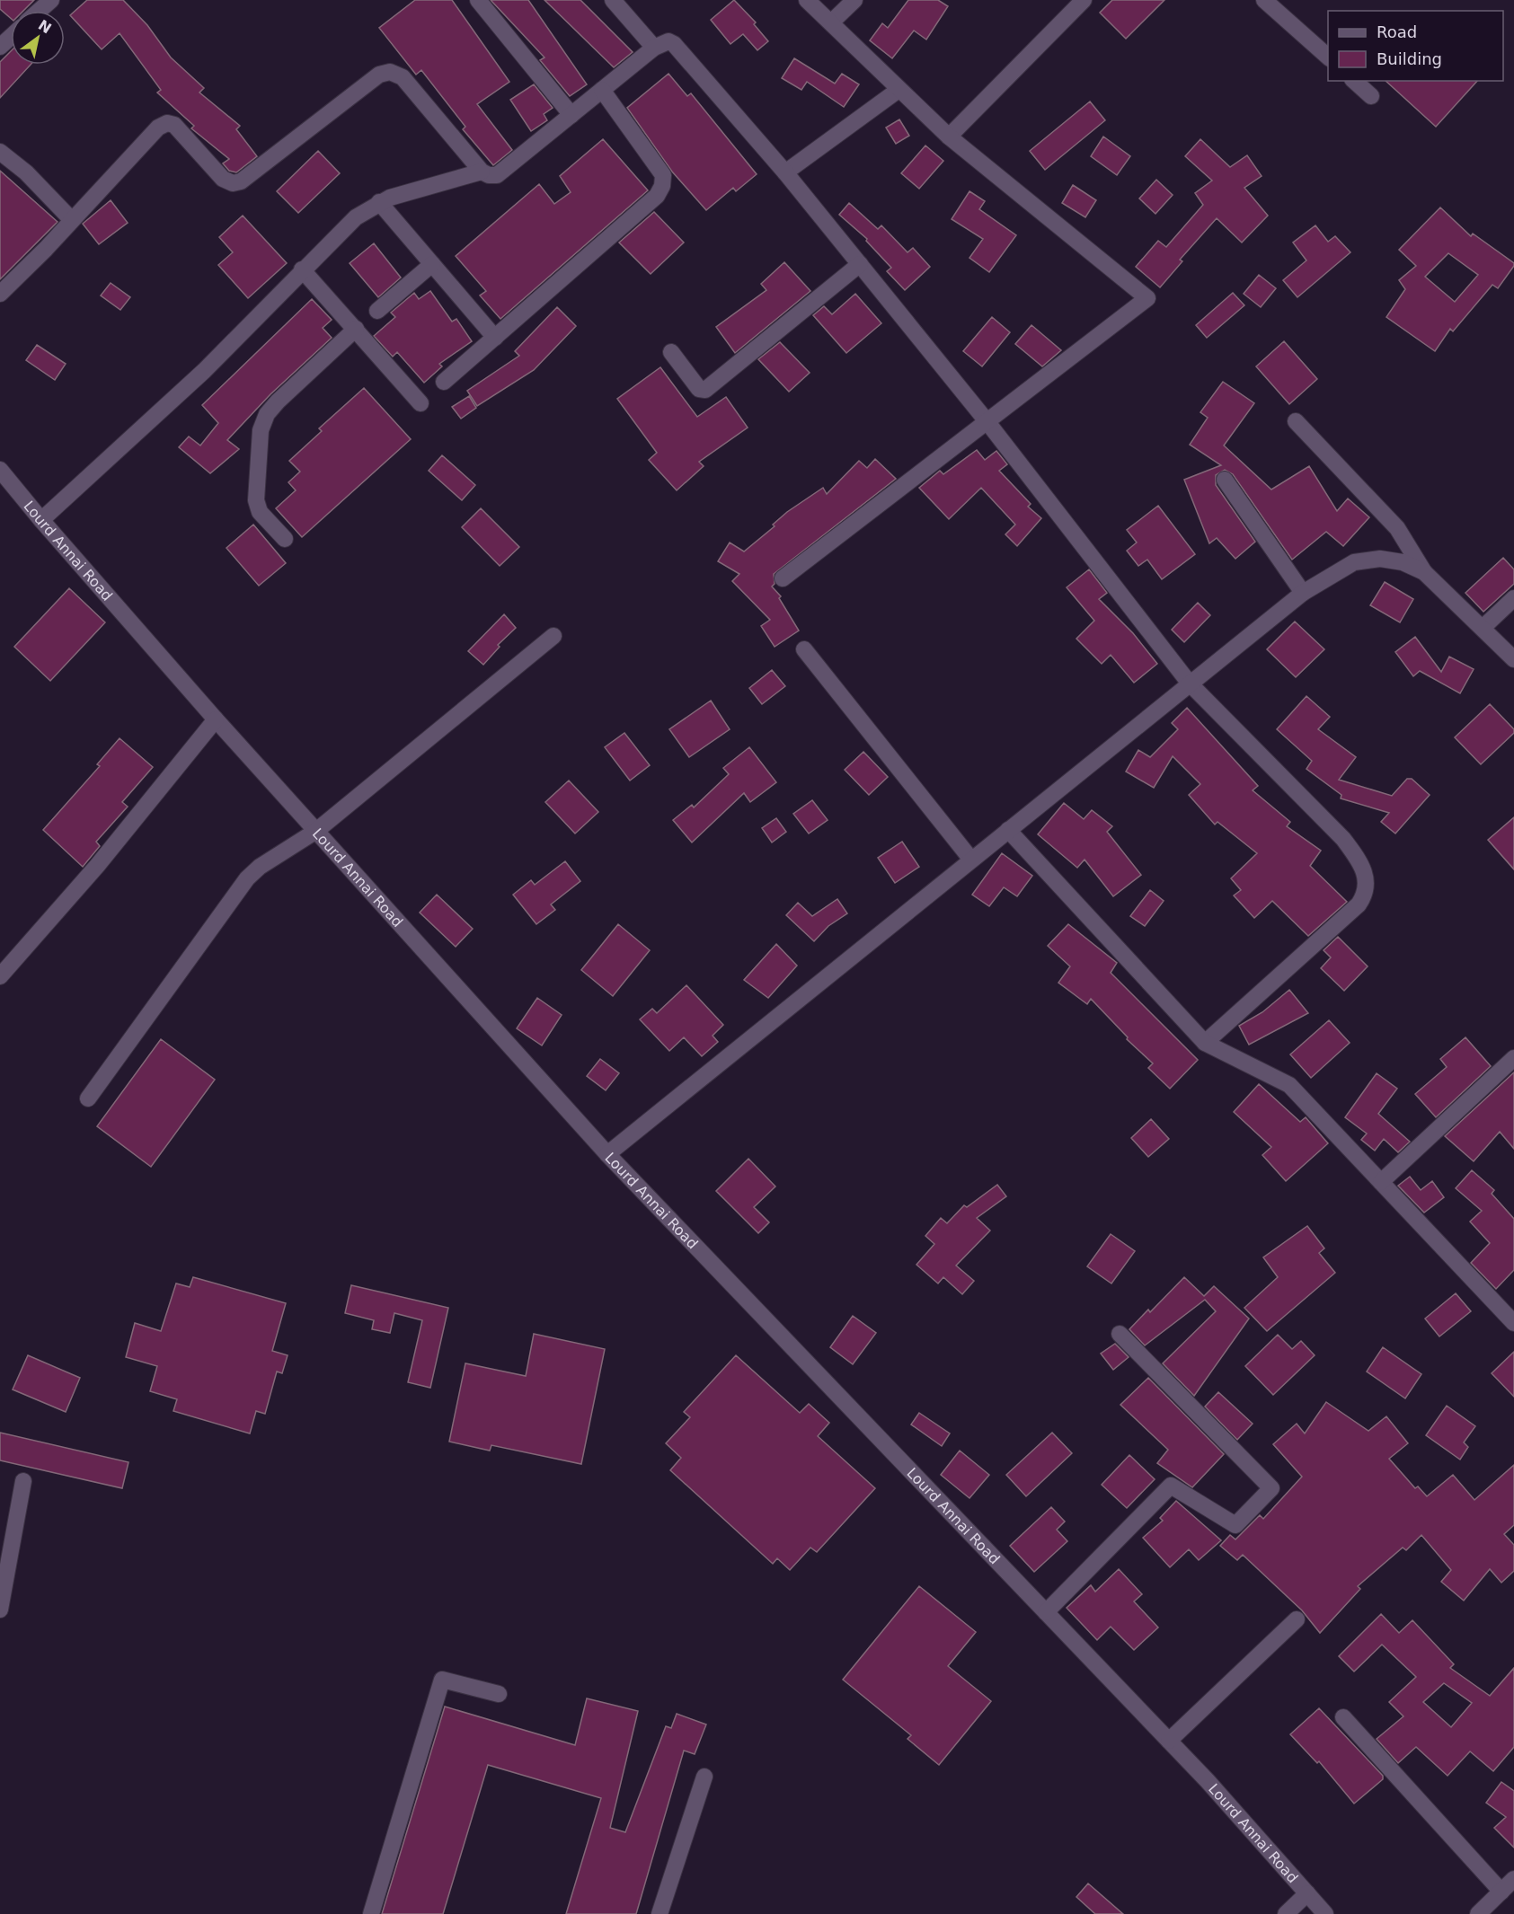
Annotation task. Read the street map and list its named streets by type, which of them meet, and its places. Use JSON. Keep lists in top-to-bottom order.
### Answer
{
  "streets": {
    "street": ["Lourd Annai Road"]
  },
  "legend": ["Road", "Building"],
  "north": "top right"
}
